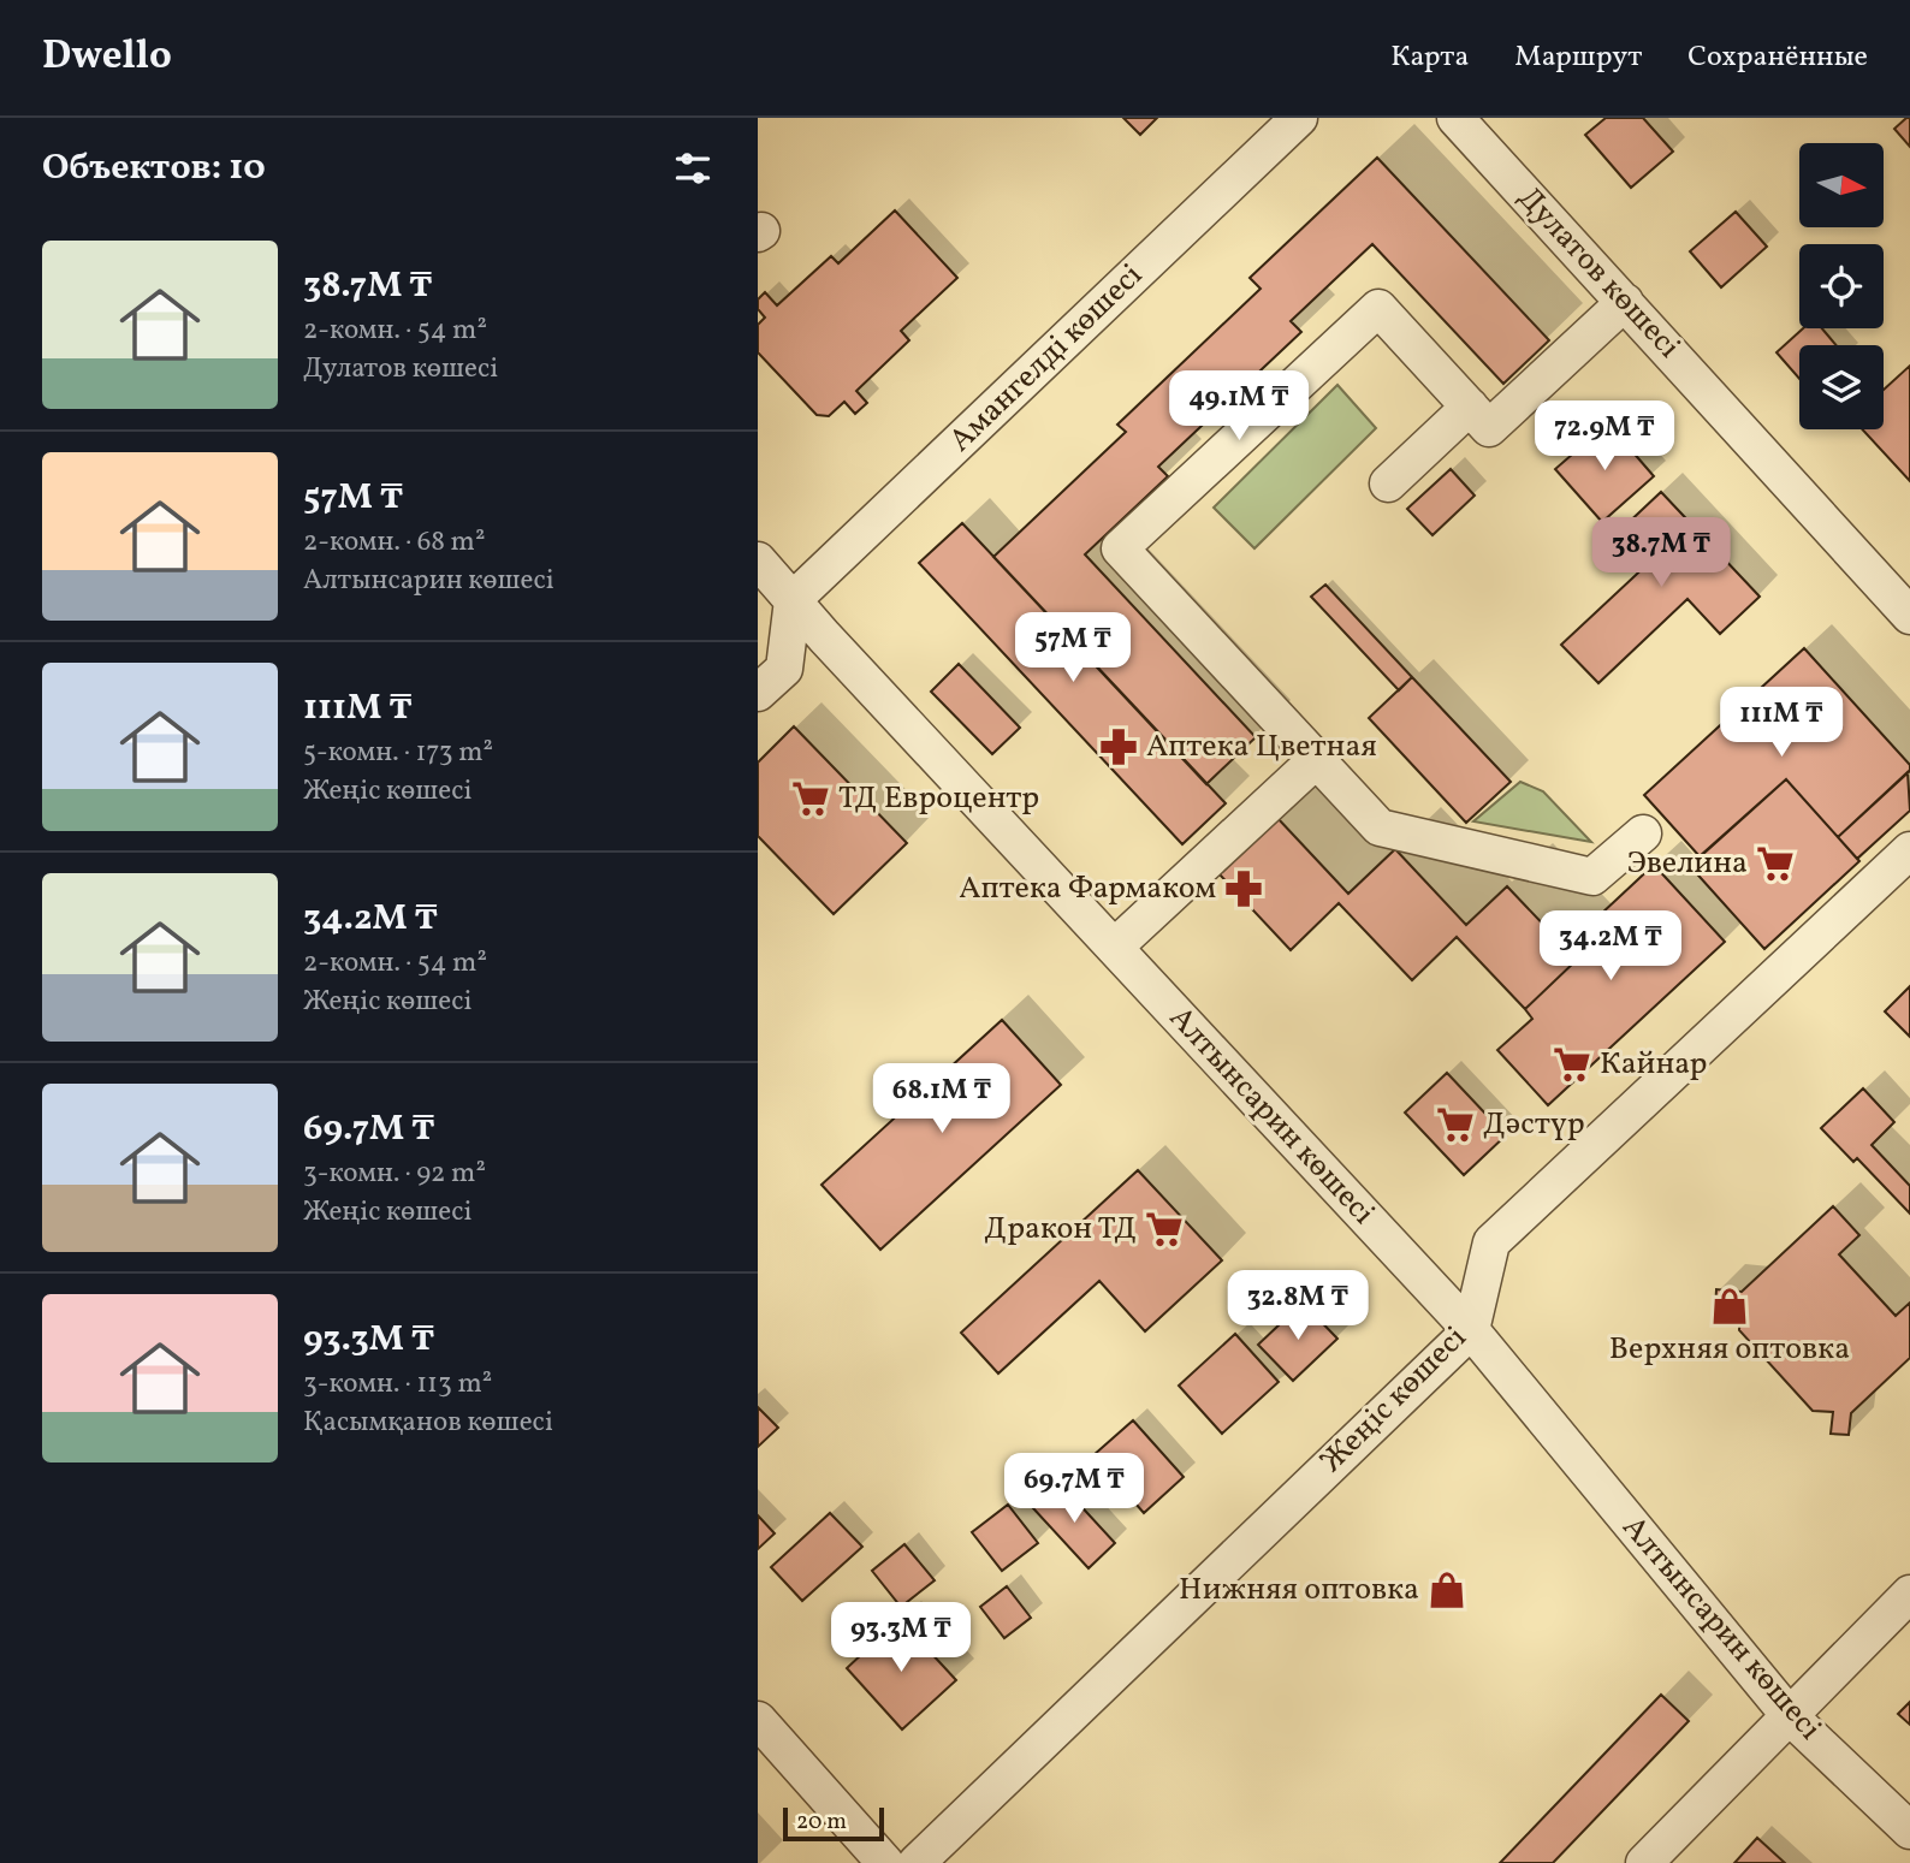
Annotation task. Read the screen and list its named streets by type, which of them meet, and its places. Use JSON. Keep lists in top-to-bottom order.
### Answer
{
  "streets": {
    "street": [
      "Дулатов көшесі",
      "Амангелді көшесі",
      "Алтынсарин көшесі",
      "Жеңіс көшесі"
    ]
  },
  "crossings": [
    ["Амангелді көшесі", "Алтынсарин көшесі"],
    ["Алтынсарин көшесі", "Жеңіс көшесі"]
  ],
  "places": {
    "pharmacy": ["Аптека Цветная", "Аптека Фармаком"],
    "supermarket": [
      "ТД Евроцентр",
      "Эвелина",
      "Кайнар",
      "Дәстүр",
      "Дракон ТД"
    ],
    "shop": ["Верхняя оптовка", "Нижняя оптовка"]
  },
  "scale_bar": "20 m",
  "north": "right",
  "page": {
    "header": "Dwello",
    "nav": ["Карта", "Маршрут", "Сохранённые"],
    "heading": "Объектов: 10",
    "list": [
      {
        "name": "38.7M ₸",
        "note": "2-комн. · 54 m² · Дулатов көшесі"
      },
      {
        "name": "57M ₸",
        "note": "2-комн. · 68 m² · Алтынсарин көшесі"
      },
      {
        "name": "111M ₸",
        "note": "5-комн. · 173 m² · Жеңіс көшесі"
      },
      {
        "name": "34.2M ₸",
        "note": "2-комн. · 54 m² · Жеңіс көшесі"
      },
      {
        "name": "69.7M ₸",
        "note": "3-комн. · 92 m² · Жеңіс көшесі"
      },
      {
        "name": "93.3M ₸",
        "note": "3-комн. · 113 m² · Қасымқанов көшесі"
      }
    ],
    "price": [
      "49.1M ₸",
      "72.9M ₸",
      "38.7M ₸",
      "57M ₸",
      "111M ₸",
      "34.2M ₸",
      "68.1M ₸",
      "32.8M ₸",
      "69.7M ₸",
      "93.3M ₸"
    ],
    "scale": "20 m"
  }
}
